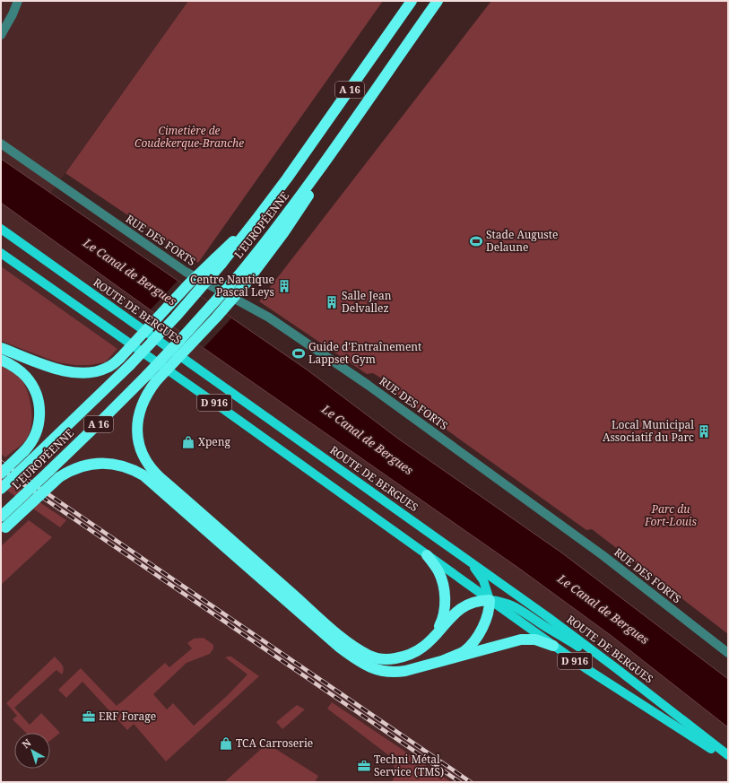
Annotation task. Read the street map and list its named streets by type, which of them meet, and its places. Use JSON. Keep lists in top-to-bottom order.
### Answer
{
  "streets": {
    "highway": ["A 16", "L'EUROPÉENNE"],
    "main road": ["ROUTE DE BERGUES", "D 916"],
    "street": ["RUE DES FORTS"]
  },
  "water": ["Le Canal de Bergues"],
  "parks": ["Cimetière de Coudekerque-Branche", "Parc du Fort-Louis"],
  "places": {
    "sports": ["Stade Auguste Delaune", "Guide d'Entraînement Lappset Gym"],
    "building": ["Centre Nautique Pascal Leys", "Salle Jean Delvallez", "Local Municipal Associatif du Parc"],
    "shop": ["Xpeng", "TCA Carroserie"],
    "office": ["ERF Forage", "Techni Métal Service (TMS)"]
  },
  "north": "top left"
}
